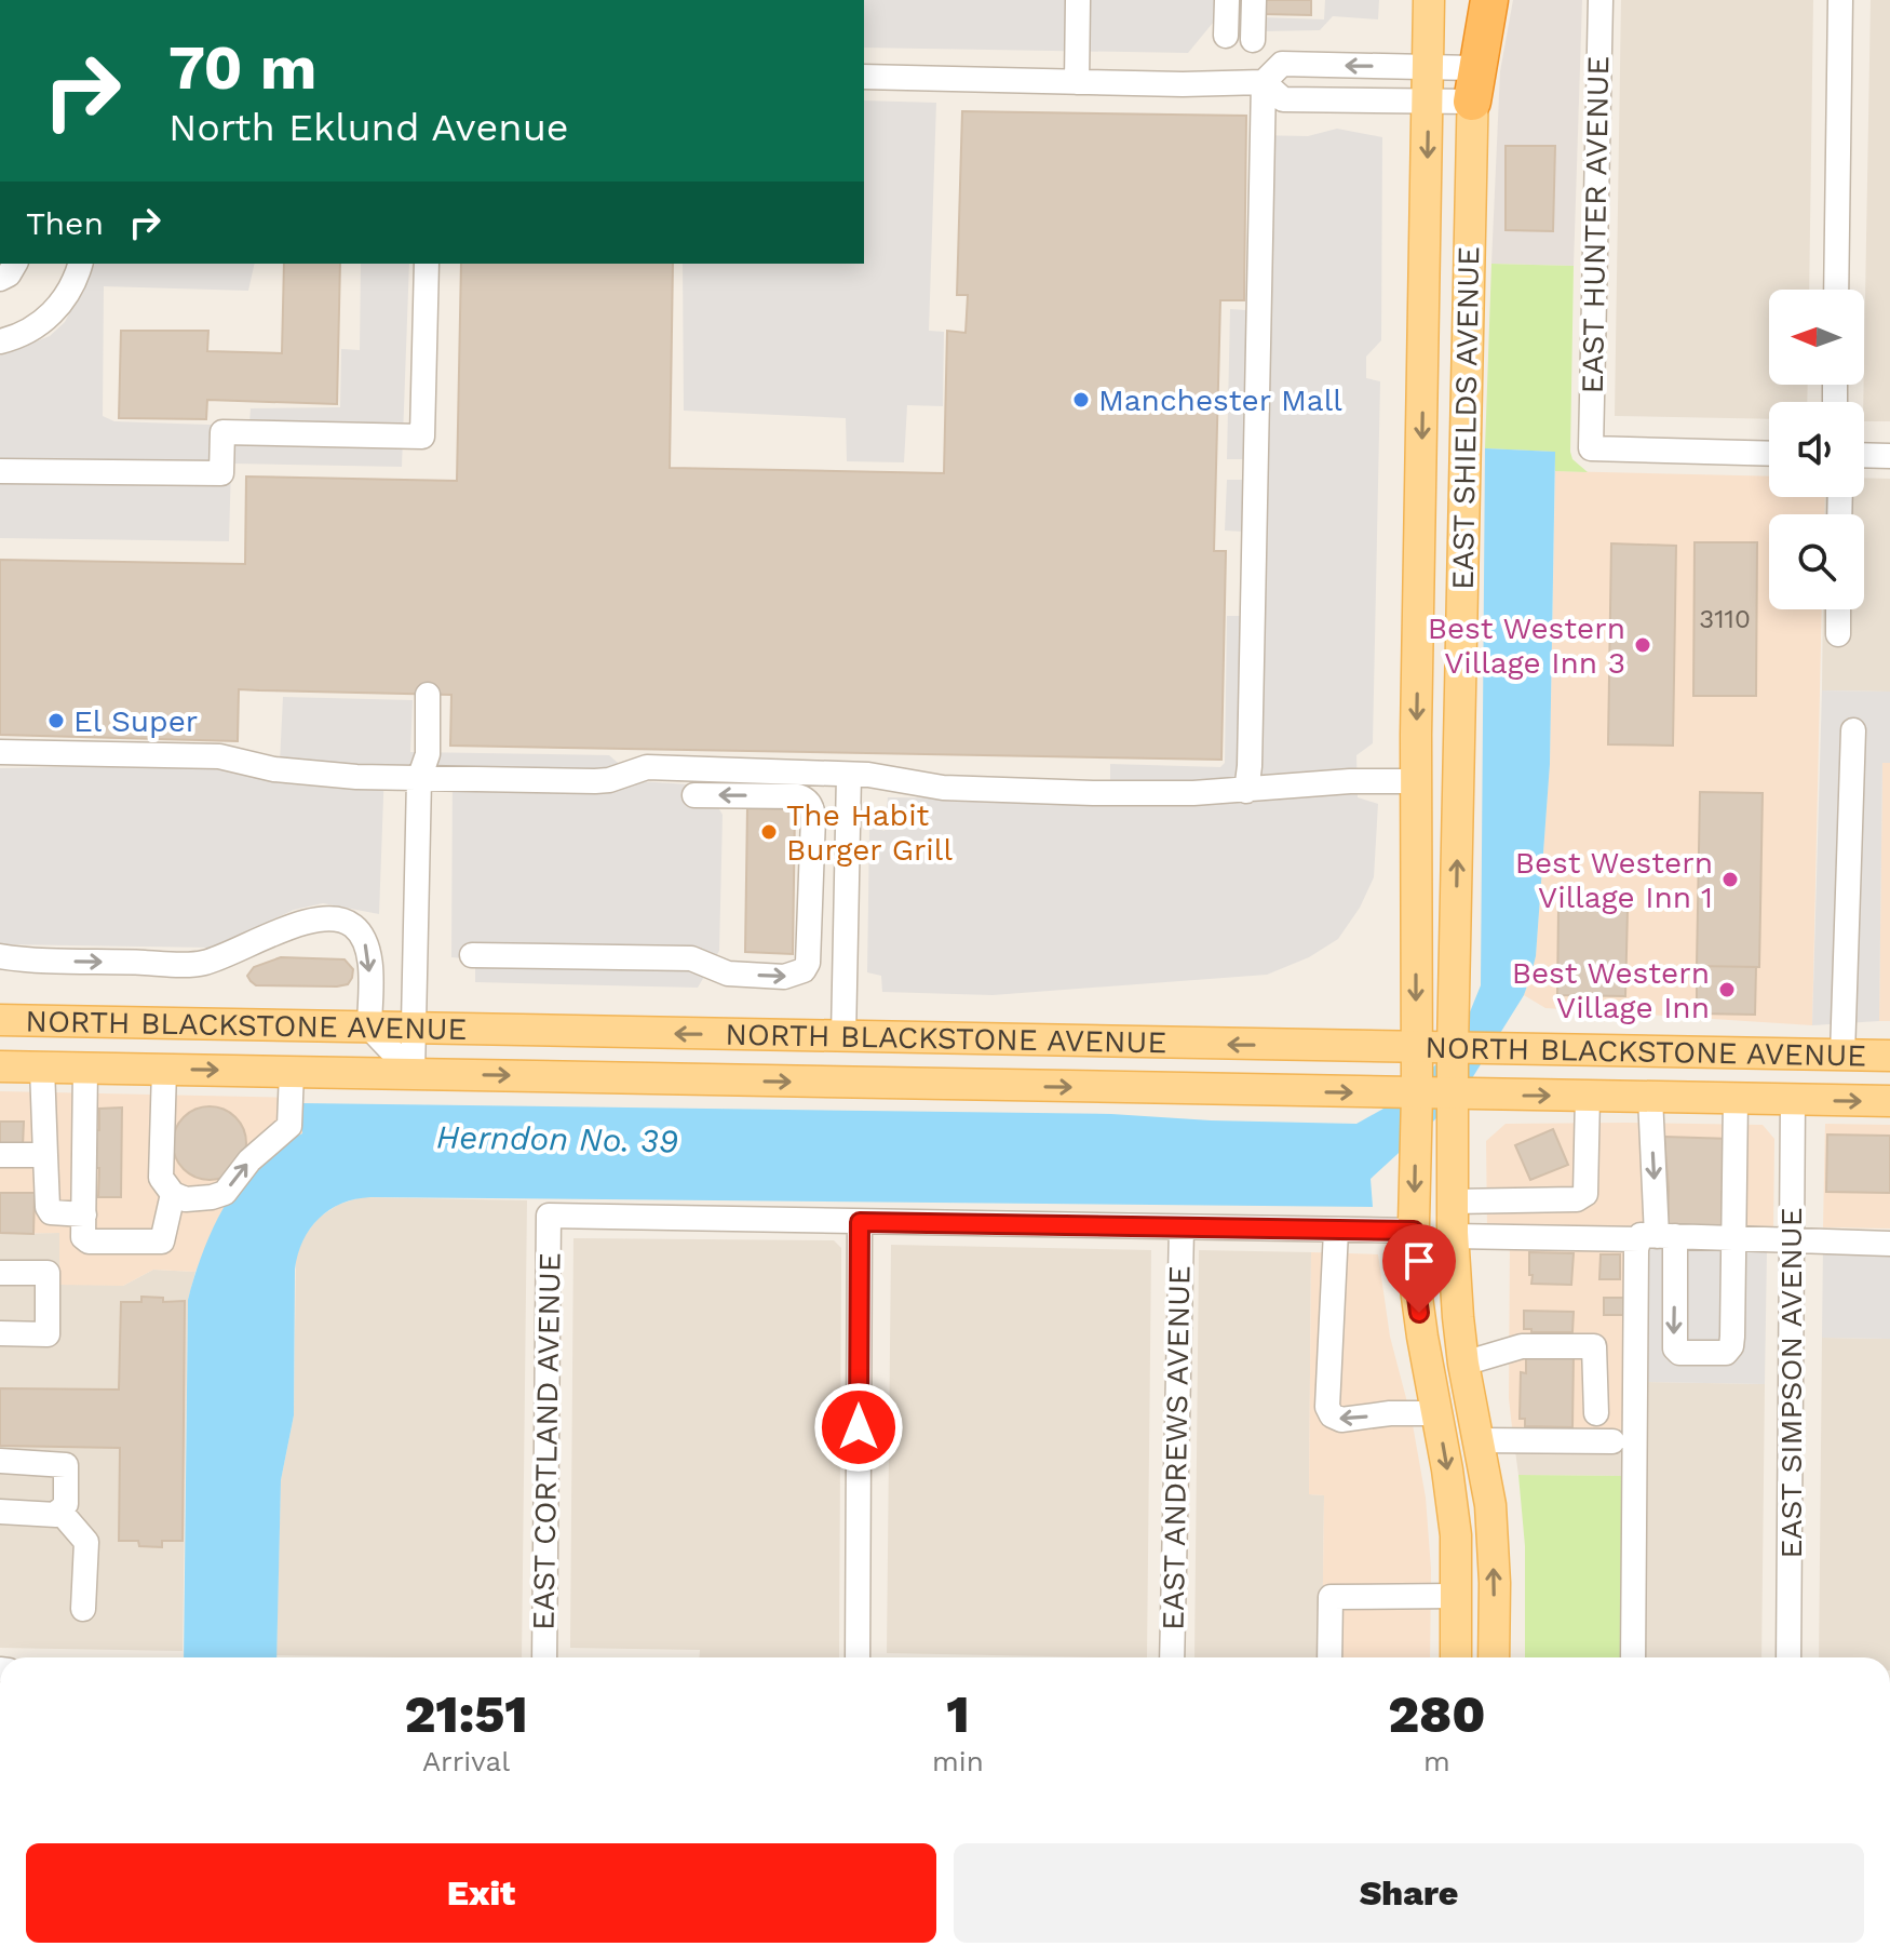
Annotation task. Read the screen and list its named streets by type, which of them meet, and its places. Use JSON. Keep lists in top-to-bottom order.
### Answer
{
  "streets": {
    "main road": ["EAST SHIELDS AVENUE", "NORTH BLACKSTONE AVENUE"],
    "street": [
      "EAST HUNTER AVENUE",
      "EAST SIMPSON AVENUE",
      "EAST CORTLAND AVENUE",
      "EAST ANDREWS AVENUE"
    ]
  },
  "crossings": [
    ["EAST SHIELDS AVENUE", "NORTH BLACKSTONE AVENUE"],
    ["NORTH BLACKSTONE AVENUE", "EAST SIMPSON AVENUE"]
  ],
  "water": ["Herndon No. 39"],
  "places": [
    "Manchester Mall",
    "Best Western Village Inn 3",
    "El Super",
    "The Habit Burger Grill",
    "Best Western Village Inn 1",
    "Best Western Village Inn"
  ],
  "house_numbers": ["3110"],
  "north": "left",
  "page": {
    "turn": ["70 m", "North Eklund Avenue"],
    "then": "Then",
    "eta": [
      "21:51",
      "Arrival",
      "1",
      "min",
      "280",
      "m"
    ],
    "buttons": ["Exit", "Share"]
  }
}
